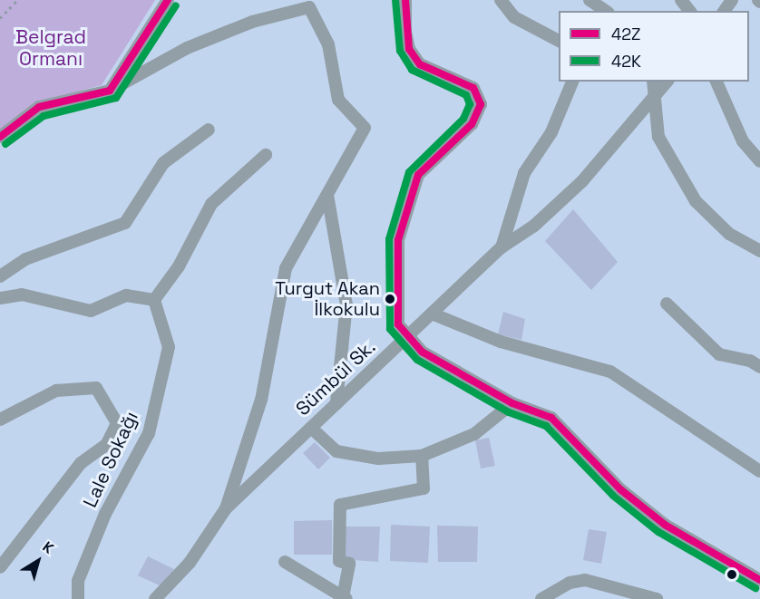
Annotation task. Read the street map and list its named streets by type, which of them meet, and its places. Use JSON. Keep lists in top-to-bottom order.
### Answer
{
  "streets": {
    "street": ["Sümbül Sk.", "Lale Sokağı"]
  },
  "parks": ["Belgrad Ormanı"],
  "places": ["Turgut Akan İlkokulu"],
  "lines": ["transit line 42Z", "transit line 42K"],
  "legend": ["42Z", "42K"],
  "north": "top right"
}
